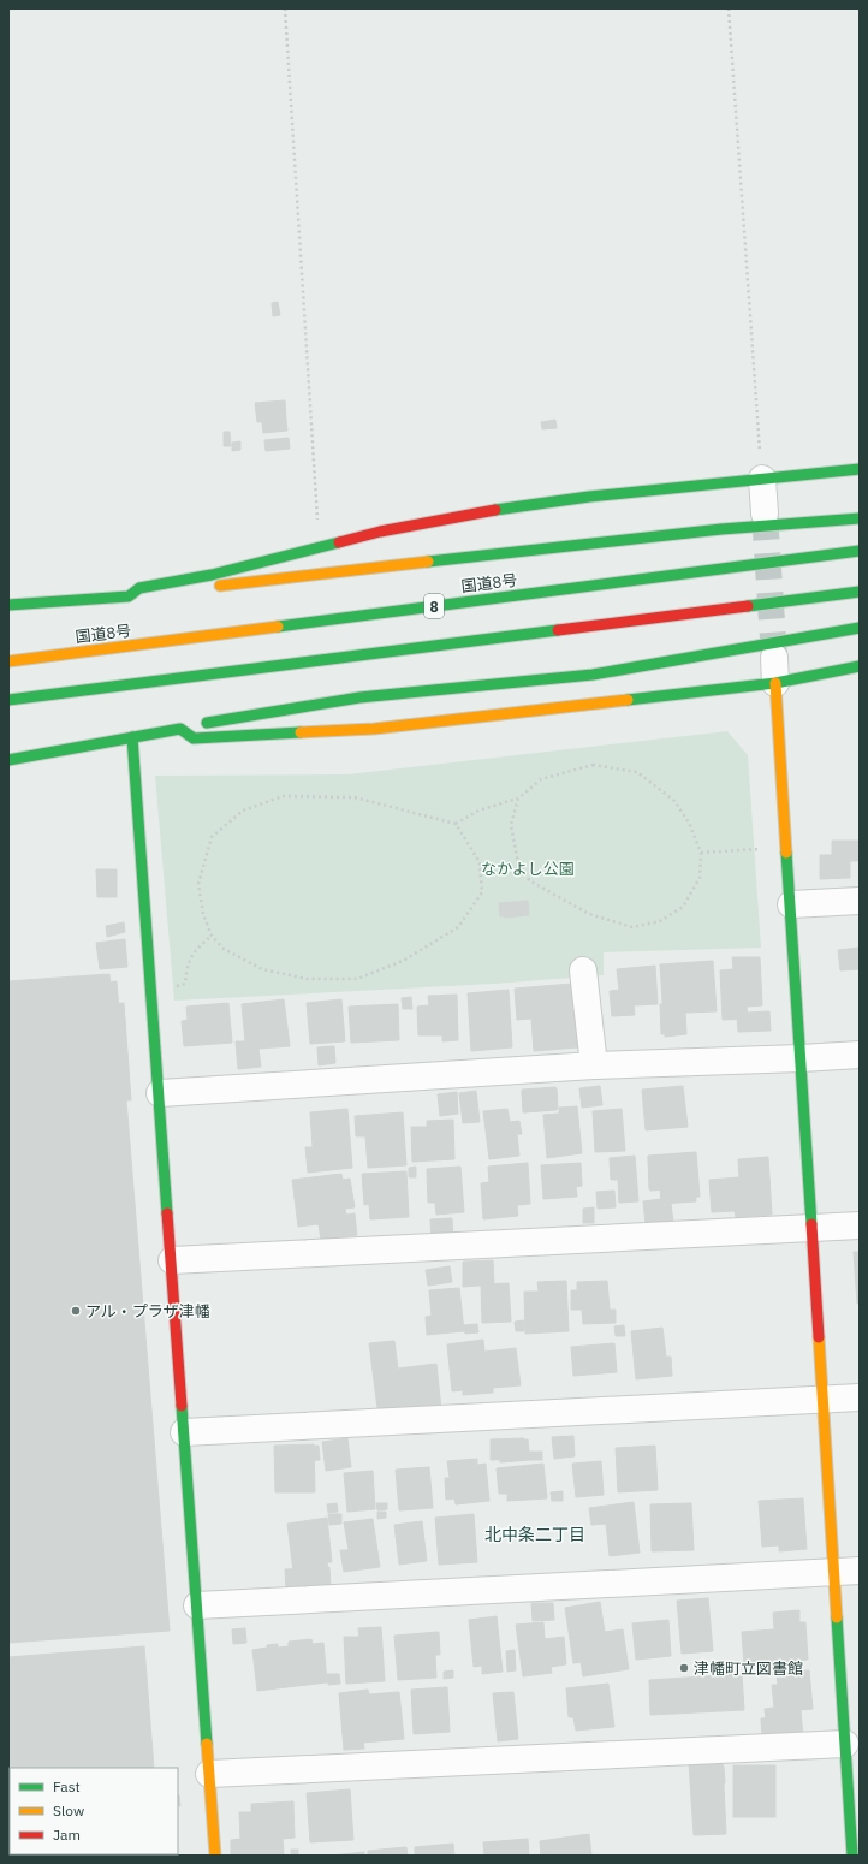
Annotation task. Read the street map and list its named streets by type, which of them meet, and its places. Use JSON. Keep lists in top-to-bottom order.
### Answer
{
  "streets": {
    "main road": ["国道8号", "8"]
  },
  "districts": ["北中条二丁目"],
  "parks": ["なかよし公園"],
  "places": ["アル・プラザ津幡", "津幡町立図書館"],
  "legend": ["Fast", "Slow", "Jam"]
}
